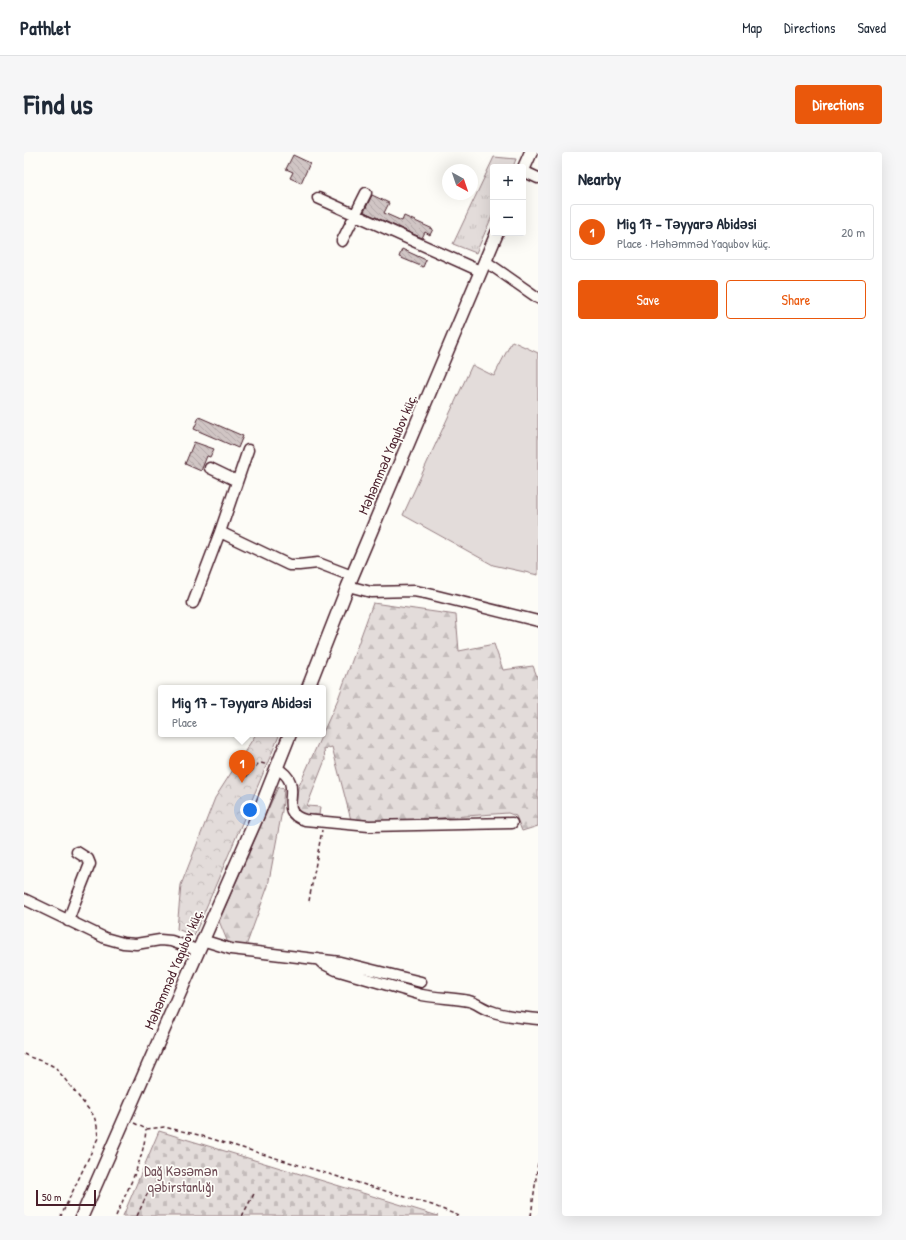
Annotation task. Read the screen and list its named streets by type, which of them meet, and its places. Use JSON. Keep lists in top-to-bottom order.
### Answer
{
  "streets": {
    "main road": ["Məhəmməd Yaqubov küç."]
  },
  "parks": ["Dağ Kəsəmən qəbirstanlığı"],
  "scale_bar": "50 m",
  "north": "bottom right",
  "page": {
    "header": "Pathlet",
    "nav": ["Map", "Directions", "Saved"],
    "title": "Find us",
    "buttons": [
      "Directions",
      ["Save", "Share"]
    ],
    "heading": "Nearby",
    "map_buttons": ["+", "−"],
    "list": [
      {
        "mark": "1",
        "name": "Mig 17 - Təyyarə Abidəsi",
        "note": "Place · Məhəmməd Yaqubov küç.",
        "value": "20 m"
      }
    ],
    "popup": ["Mig 17 - Təyyarə Abidəsi", "Place"],
    "pins": "1",
    "scale": "50 m"
  }
}
